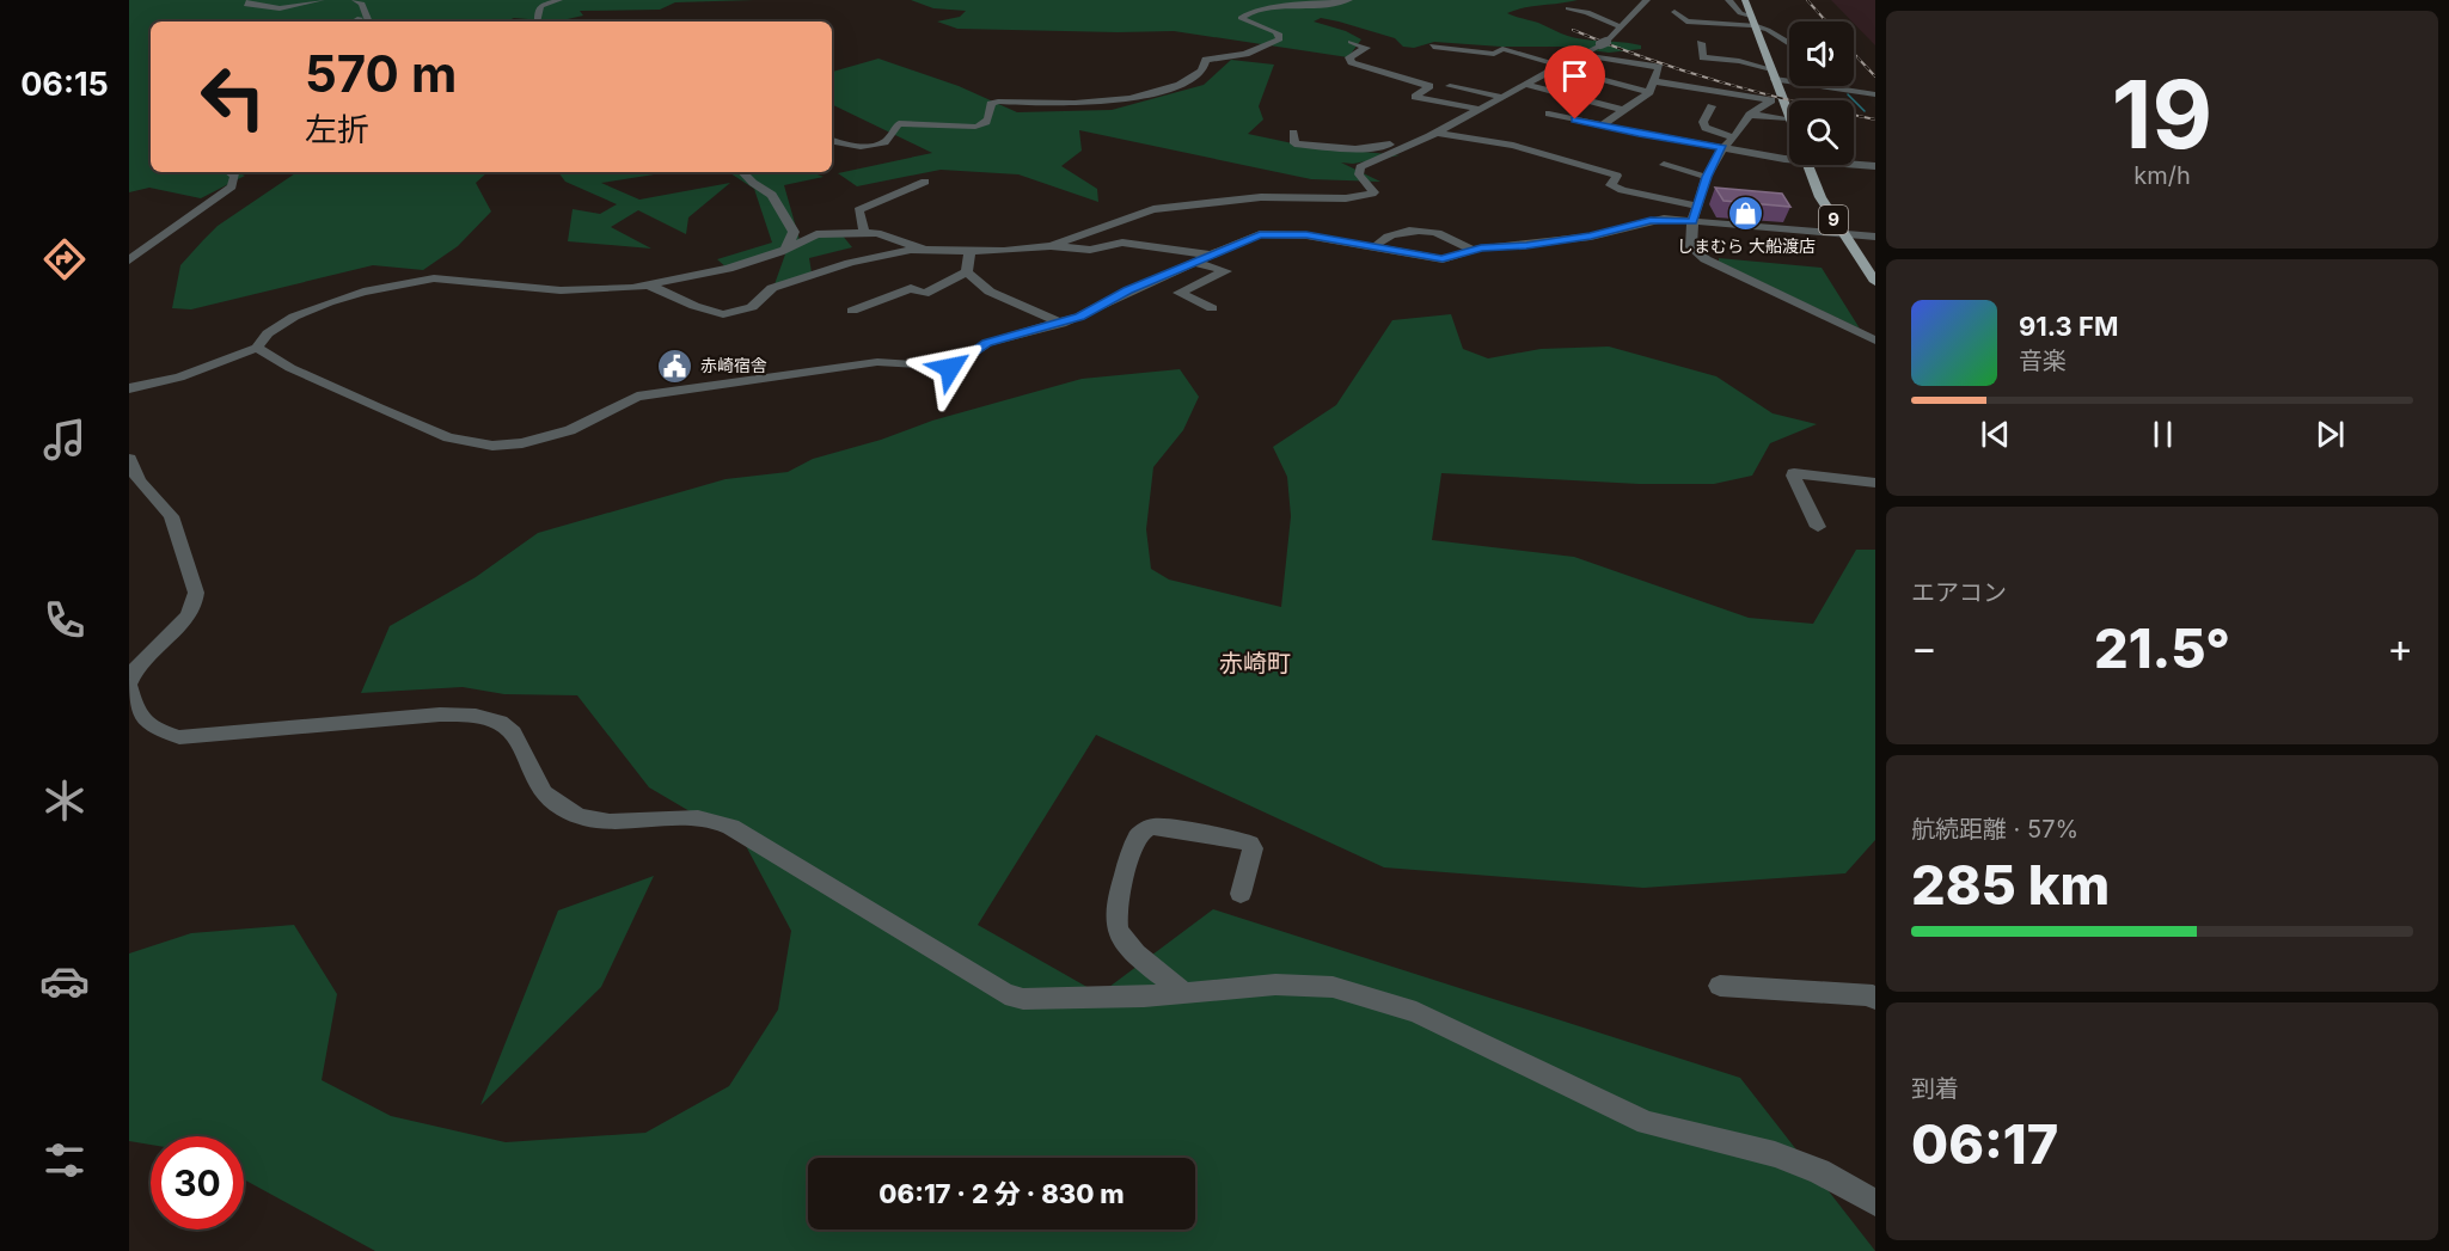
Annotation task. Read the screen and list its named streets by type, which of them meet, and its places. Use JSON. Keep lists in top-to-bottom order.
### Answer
{
  "streets": {
    "main road": ["9"]
  },
  "districts": ["赤崎町"],
  "places": {
    "shop": ["しまむら 大船渡店"],
    "public building": ["赤崎宿舎"]
  },
  "page": {
    "tabs": "06:15",
    "tile": [
      ["19", "km/h"],
      "エアコン",
      ["航続距離 · 57%", "285 km"],
      ["到着", "06:17"]
    ],
    "turn": ["570 m", "左折"],
    "song": ["91.3 FM", "音楽"],
    "heat": ["−", "21.5°", "+"],
    "limit": "30",
    "trip": "06:17 · 2 分 · 830 m"
  }
}
